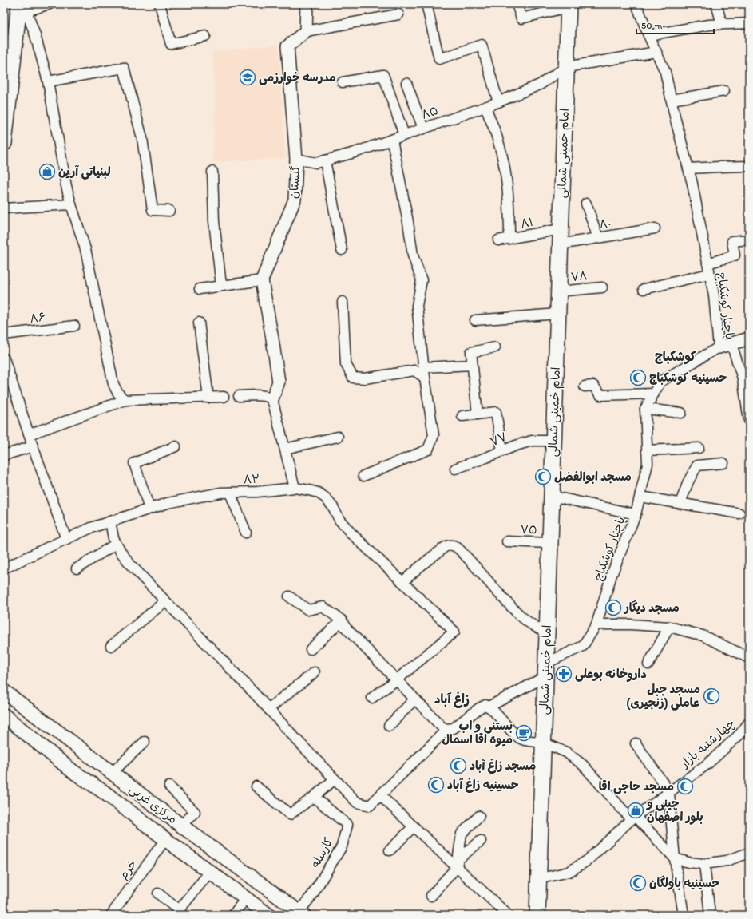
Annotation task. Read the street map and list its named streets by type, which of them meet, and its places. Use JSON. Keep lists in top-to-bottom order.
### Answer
{
  "streets": {
    "main road": ["امام خمینی شمالی", "مرکزی غربی"],
    "street": [
      "۸۵",
      "گلستان",
      "۸۱",
      "۸۰",
      "۷۸",
      "پاچنار کوشکباج",
      "۸۶",
      "۷۷",
      "۸۲",
      "۷۵",
      "چهارشنبه بازار",
      "گارسله",
      "خرم"
    ]
  },
  "crossings": [
    ["۸۵", "امام خمینی شمالی"],
    ["۸۵", "گلستان"],
    ["امام خمینی شمالی", "۸۱"],
    ["امام خمینی شمالی", "۸۰"],
    ["امام خمینی شمالی", "۷۸"],
    ["امام خمینی شمالی", "پاچنار کوشکباج"],
    ["امام خمینی شمالی", "۷۷"],
    ["امام خمینی شمالی", "۷۵"],
    ["امام خمینی شمالی", "چهارشنبه بازار"],
    ["مرکزی غربی", "گارسله"],
    ["مرکزی غربی", "خرم"]
  ],
  "districts": ["کوشکباج", "زاغ آباد"],
  "places": {
    "school or university": ["مدرسه خوارزمی"],
    "shop": ["لبنیاتی آرین", "چینی و بلور اصفهان"],
    "mosque": [
      "حسینیه کوشکباج",
      "مسجد ابوالفضل",
      "مسجد دیگار",
      "مسجد جبل عاملی (زنجیری)",
      "مسجد زاغ آباد",
      "حسینیه زاغ آباد",
      "مسجد حاجی اقا",
      "حسینیه باولگان"
    ],
    "pharmacy": ["داروخانه بوعلی"],
    "cafe": ["بستنی و اب میوه اقا اسمال"]
  },
  "scale_bar": "50 m"
}
